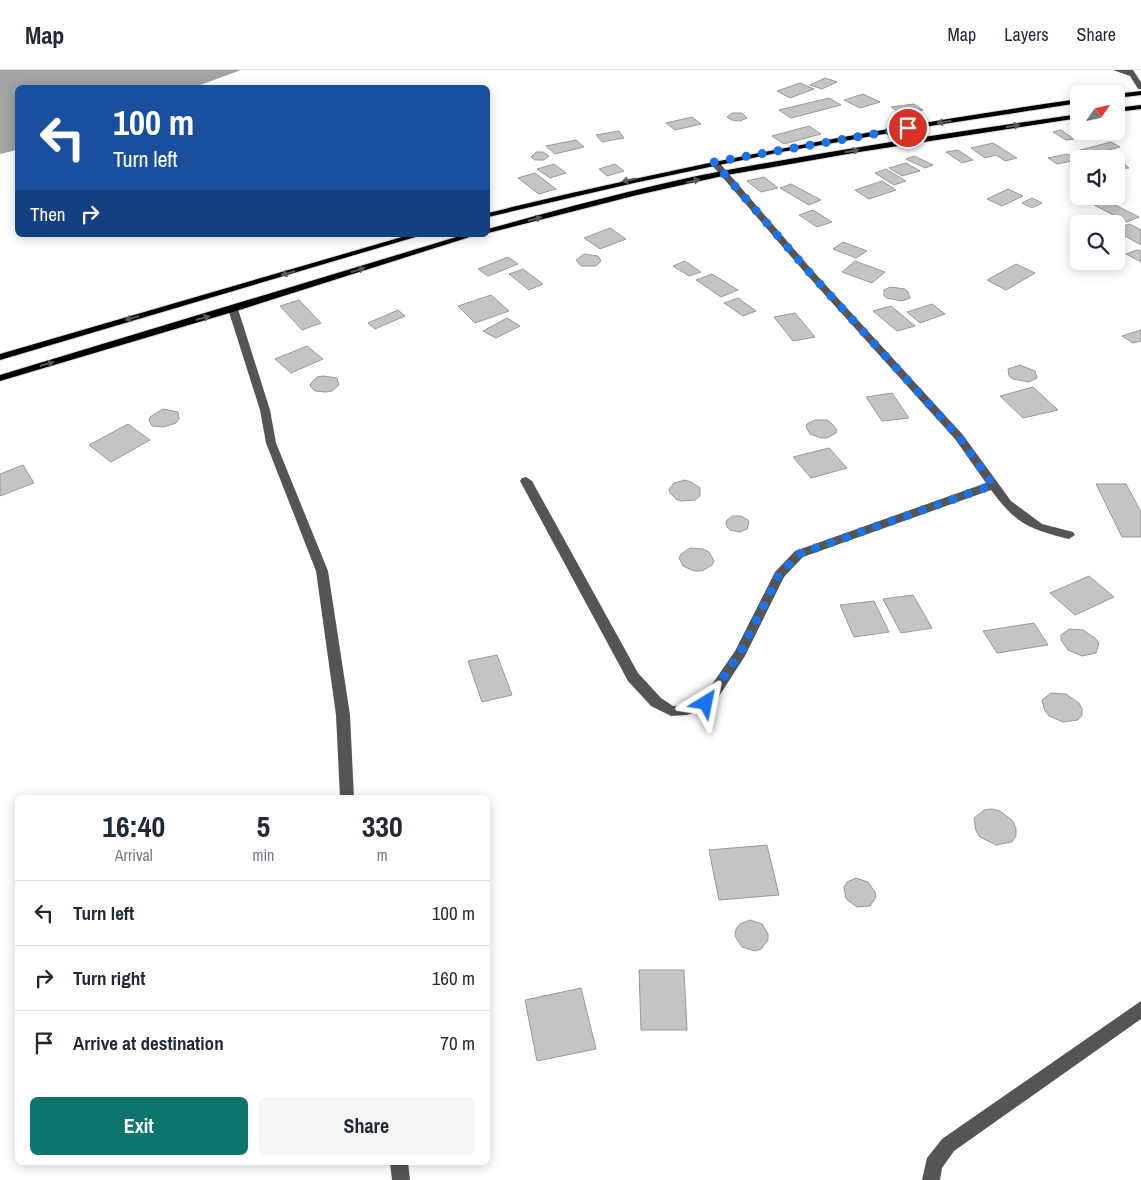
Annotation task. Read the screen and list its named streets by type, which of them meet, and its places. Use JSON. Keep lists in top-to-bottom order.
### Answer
{
  "north": "top right",
  "page": {
    "header": "Map",
    "nav": ["Map", "Layers", "Share"],
    "turn": ["100 m", "Turn left"],
    "then": "Then",
    "eta": [
      "16:40",
      "Arrival",
      "5",
      "min",
      "330",
      "m"
    ],
    "list": [
      {
        "name": "Turn left",
        "value": "100 m"
      },
      {
        "name": "Turn right",
        "value": "160 m"
      },
      {
        "name": "Arrive at destination",
        "value": "70 m"
      }
    ],
    "buttons": ["Exit", "Share"]
  }
}
